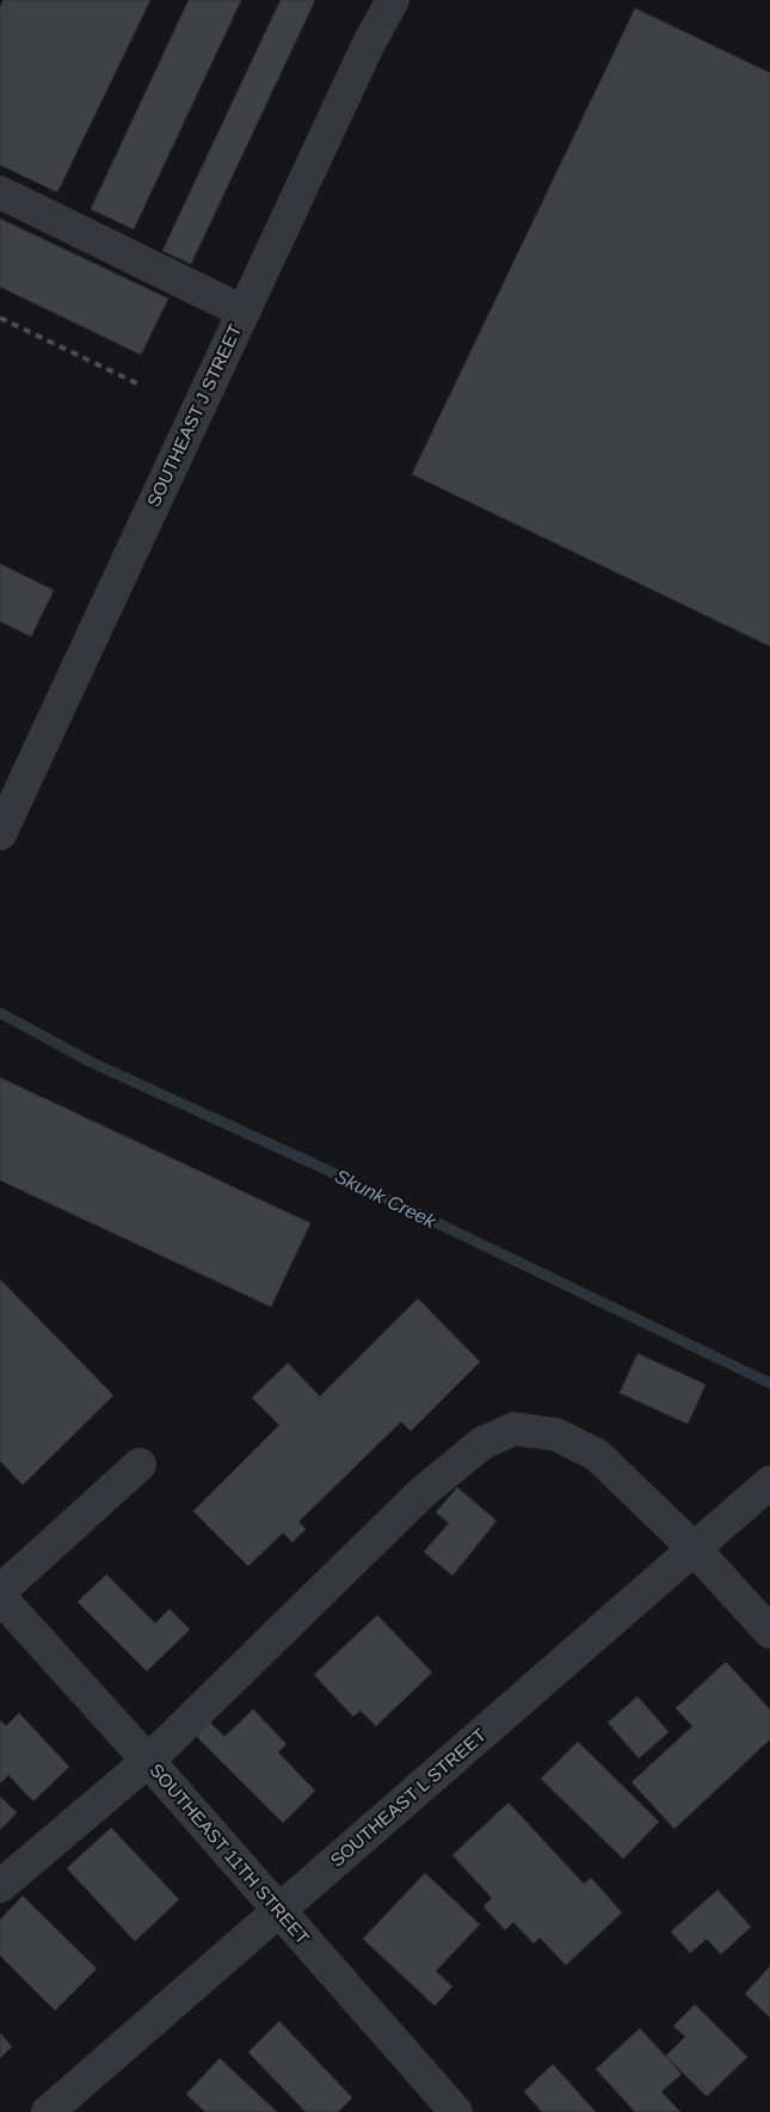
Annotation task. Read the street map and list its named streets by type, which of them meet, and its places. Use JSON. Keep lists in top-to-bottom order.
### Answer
{
  "streets": {
    "street": ["SOUTHEAST J STREET", "SOUTHEAST L STREET", "SOUTHEAST 11TH STREET"]
  },
  "crossings": [
    ["SOUTHEAST L STREET", "SOUTHEAST 11TH STREET"]
  ],
  "water": ["Skunk Creek"]
}
